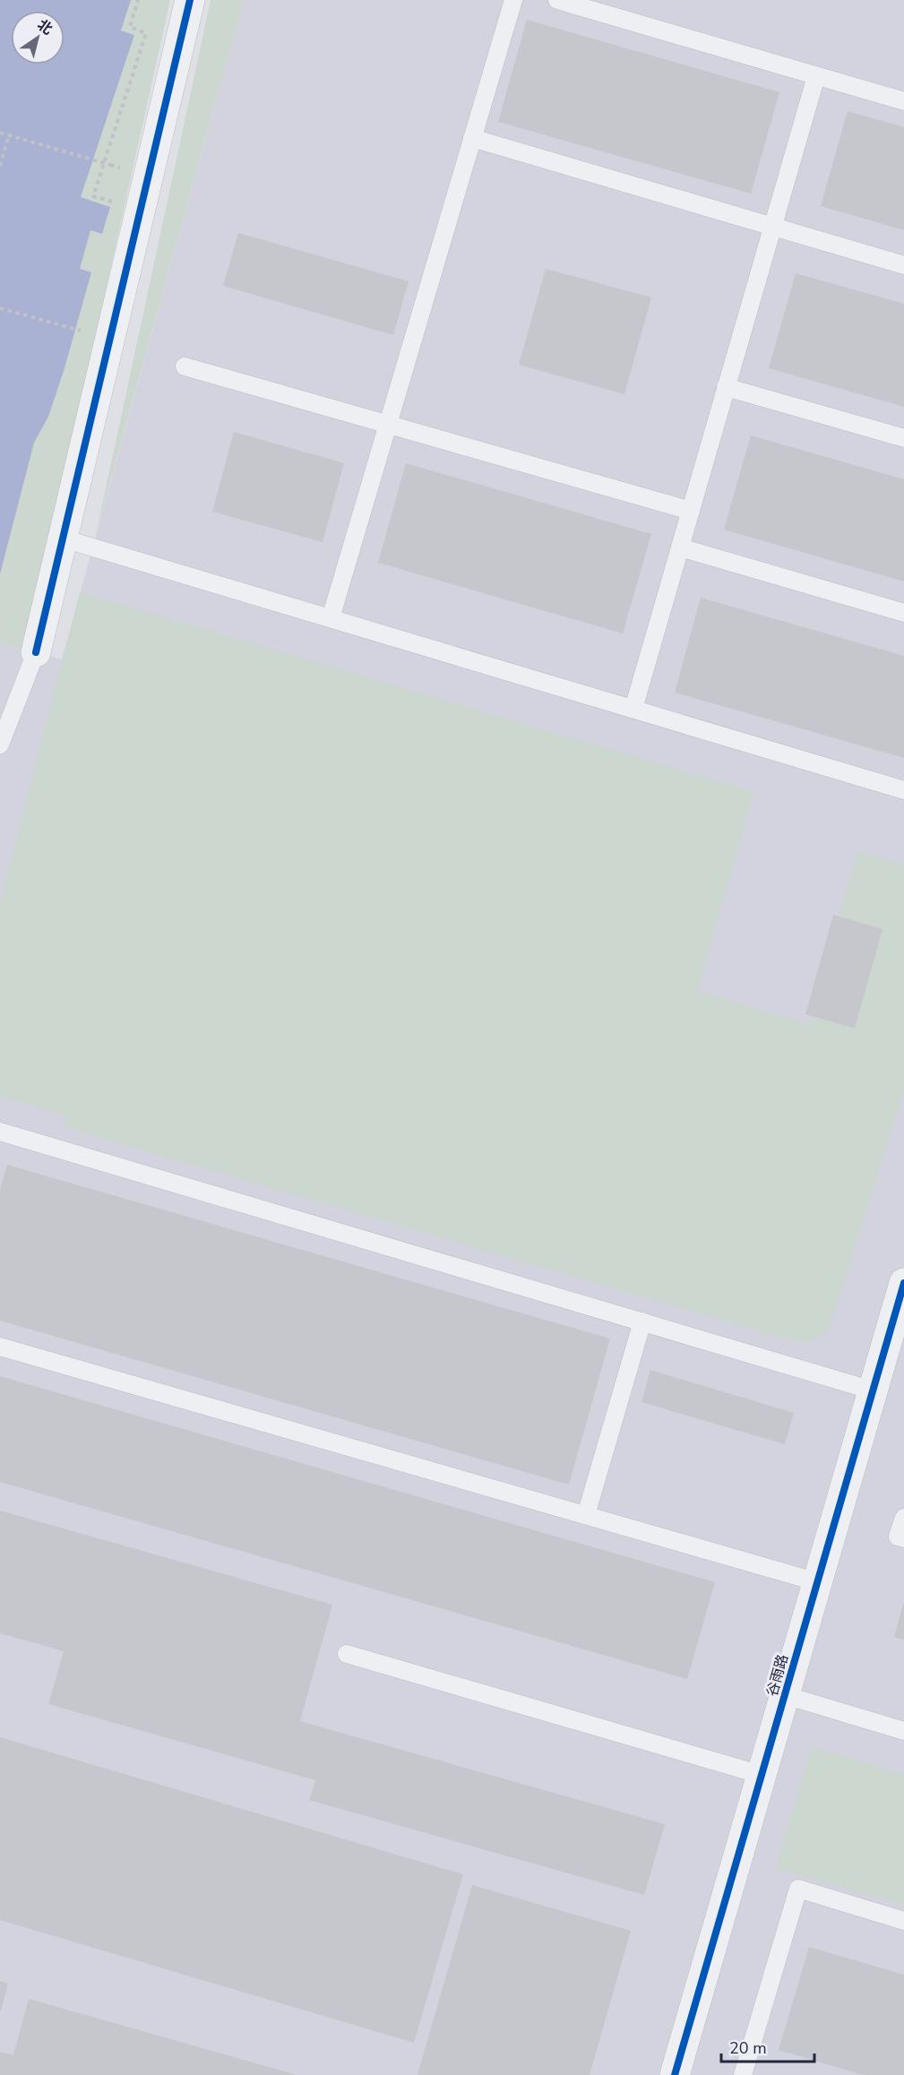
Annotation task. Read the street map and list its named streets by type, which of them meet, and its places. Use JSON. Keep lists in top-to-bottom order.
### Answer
{
  "streets": {
    "street": ["谷雨路"]
  },
  "scale_bar": "20 m",
  "north": "top right"
}
